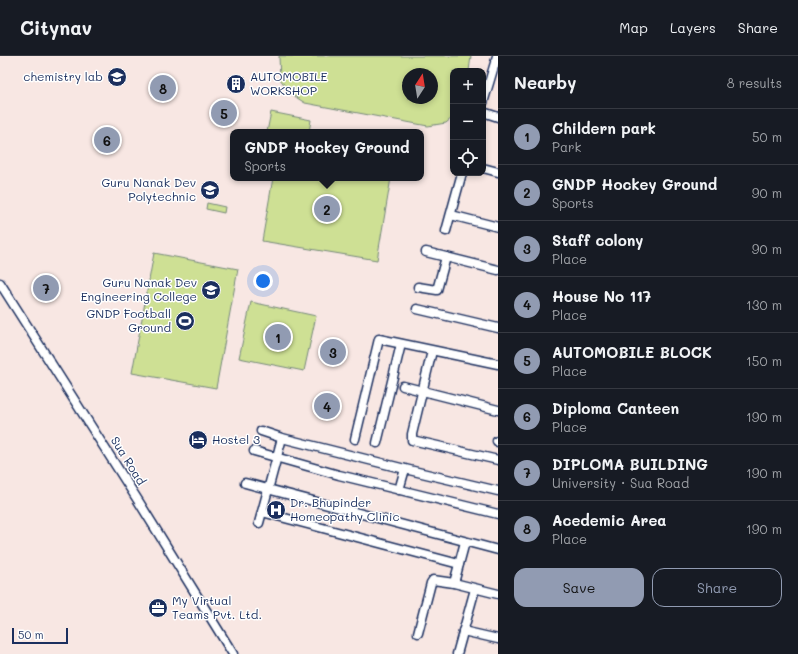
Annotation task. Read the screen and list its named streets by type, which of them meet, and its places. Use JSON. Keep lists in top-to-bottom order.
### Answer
{
  "streets": {
    "street": ["Sua Road"]
  },
  "places": {
    "school or university": ["chemistry lab", "Guru Nanak Dev Polytechnic", "Guru Nanak Dev Engineering College"],
    "building": ["AUTOMOBILE WORKSHOP"],
    "sports": ["GNDP Football Ground"],
    "hotel": ["Hostel 3"],
    "hospital": ["Dr. Bhupinder Homeopathy Clinic"],
    "office": ["My Virtual Teams Pvt. Ltd."]
  },
  "scale_bar": "50 m",
  "north": "top",
  "page": {
    "header": "Citynav",
    "nav": ["Map", "Layers", "Share"],
    "heading": ["Nearby", "8 results"],
    "map_buttons": ["+", "−"],
    "pins": [
      "8",
      "5",
      "6",
      "2",
      "7",
      "1",
      "3",
      "4"
    ],
    "list": [
      {
        "mark": "1",
        "name": "Childern park",
        "note": "Park",
        "value": "50 m"
      },
      {
        "mark": "2",
        "name": "GNDP Hockey Ground",
        "note": "Sports",
        "value": "90 m"
      },
      {
        "mark": "3",
        "name": "Staff colony",
        "note": "Place",
        "value": "90 m"
      },
      {
        "mark": "4",
        "name": "House No 117",
        "note": "Place",
        "value": "130 m"
      },
      {
        "mark": "5",
        "name": "AUTOMOBILE BLOCK",
        "note": "Place",
        "value": "150 m"
      },
      {
        "mark": "6",
        "name": "Diploma Canteen",
        "note": "Place",
        "value": "190 m"
      },
      {
        "mark": "7",
        "name": "DIPLOMA BUILDING",
        "note": "University · Sua Road",
        "value": "190 m"
      },
      {
        "mark": "8",
        "name": "Acedemic Area",
        "note": "Place",
        "value": "190 m"
      }
    ],
    "popup": ["GNDP Hockey Ground", "Sports"],
    "buttons": ["Save", "Share"],
    "scale": "50 m"
  }
}
